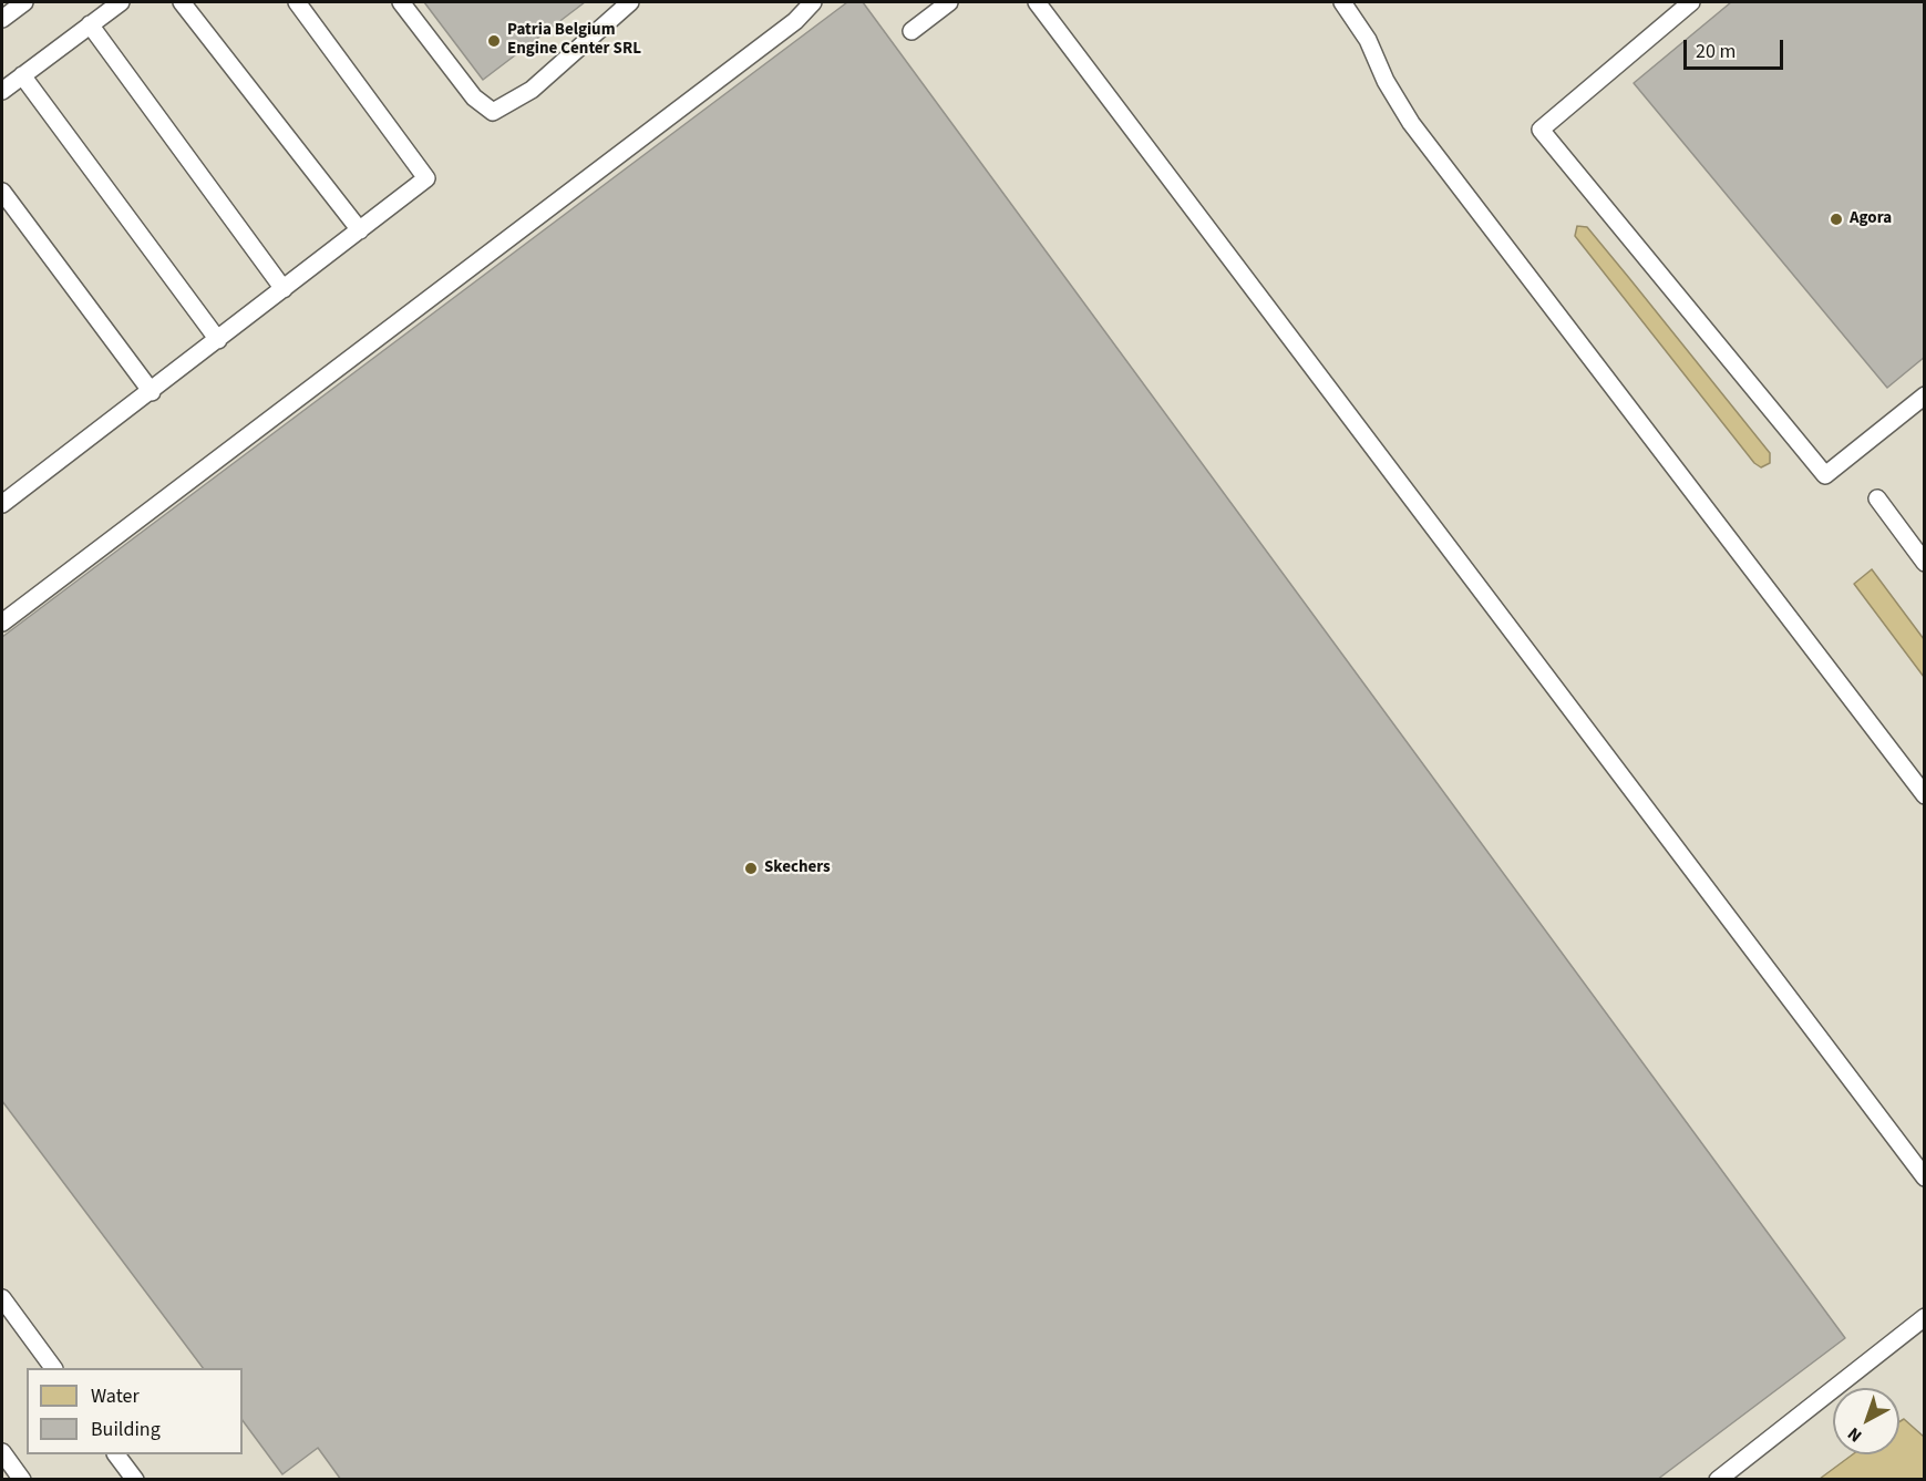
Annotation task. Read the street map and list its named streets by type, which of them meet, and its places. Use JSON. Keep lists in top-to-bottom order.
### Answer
{
  "places": ["Patria Belgium Engine Center SRL", "Agora", "Skechers"],
  "legend": ["Water", "Building"],
  "scale_bar": "20 m",
  "north": "bottom left"
}
